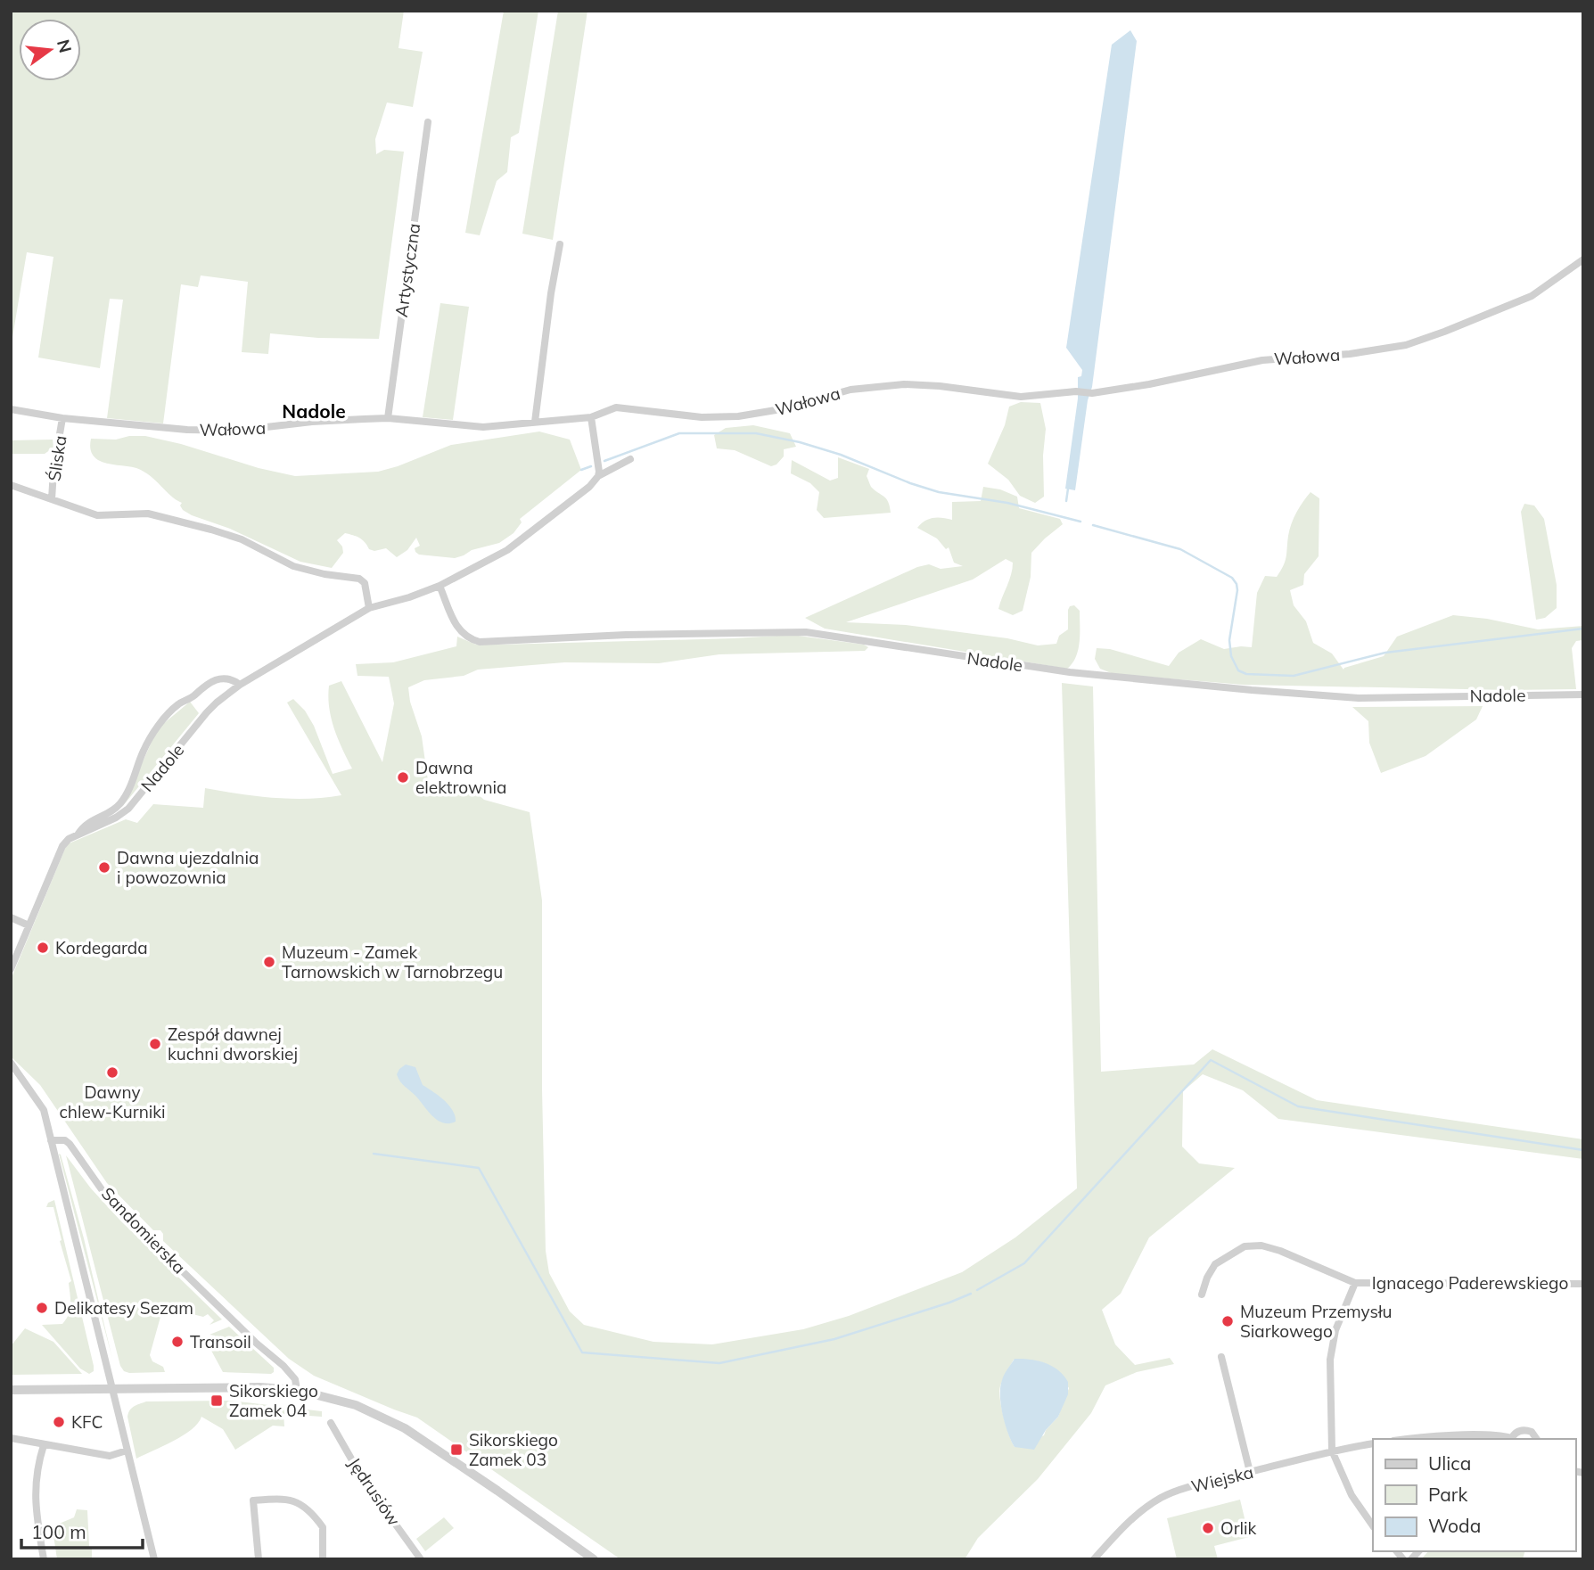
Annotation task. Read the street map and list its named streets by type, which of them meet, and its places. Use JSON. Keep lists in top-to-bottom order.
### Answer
{
  "streets": {
    "street": [
      "Artystyczna",
      "Wałowa",
      "Śliska",
      "Nadole",
      "Sandomierska",
      "Ignacego Paderewskiego",
      "Wiejska",
      "Jędrusiów"
    ]
  },
  "crossings": [
    ["Artystyczna", "Wałowa"],
    ["Wałowa", "Śliska"]
  ],
  "districts": ["Nadole"],
  "places": {
    "other": [
      "Dawna elektrownia",
      "Dawna ujezdalnia i powozownia",
      "Kordegarda",
      "Muzeum - Zamek Tarnowskich w Tarnobrzegu",
      "Zespół dawnej kuchni dworskiej",
      "Dawny chlew-Kurniki",
      "Delikatesy Sezam",
      "Muzeum Przemysłu Siarkowego",
      "Transoil",
      "KFC",
      "Orlik"
    ],
    "transit": ["Sikorskiego Zamek 04", "Sikorskiego Zamek 03"]
  },
  "legend": ["Ulica", "Park", "Woda"],
  "scale_bar": "100 m",
  "north": "right"
}
